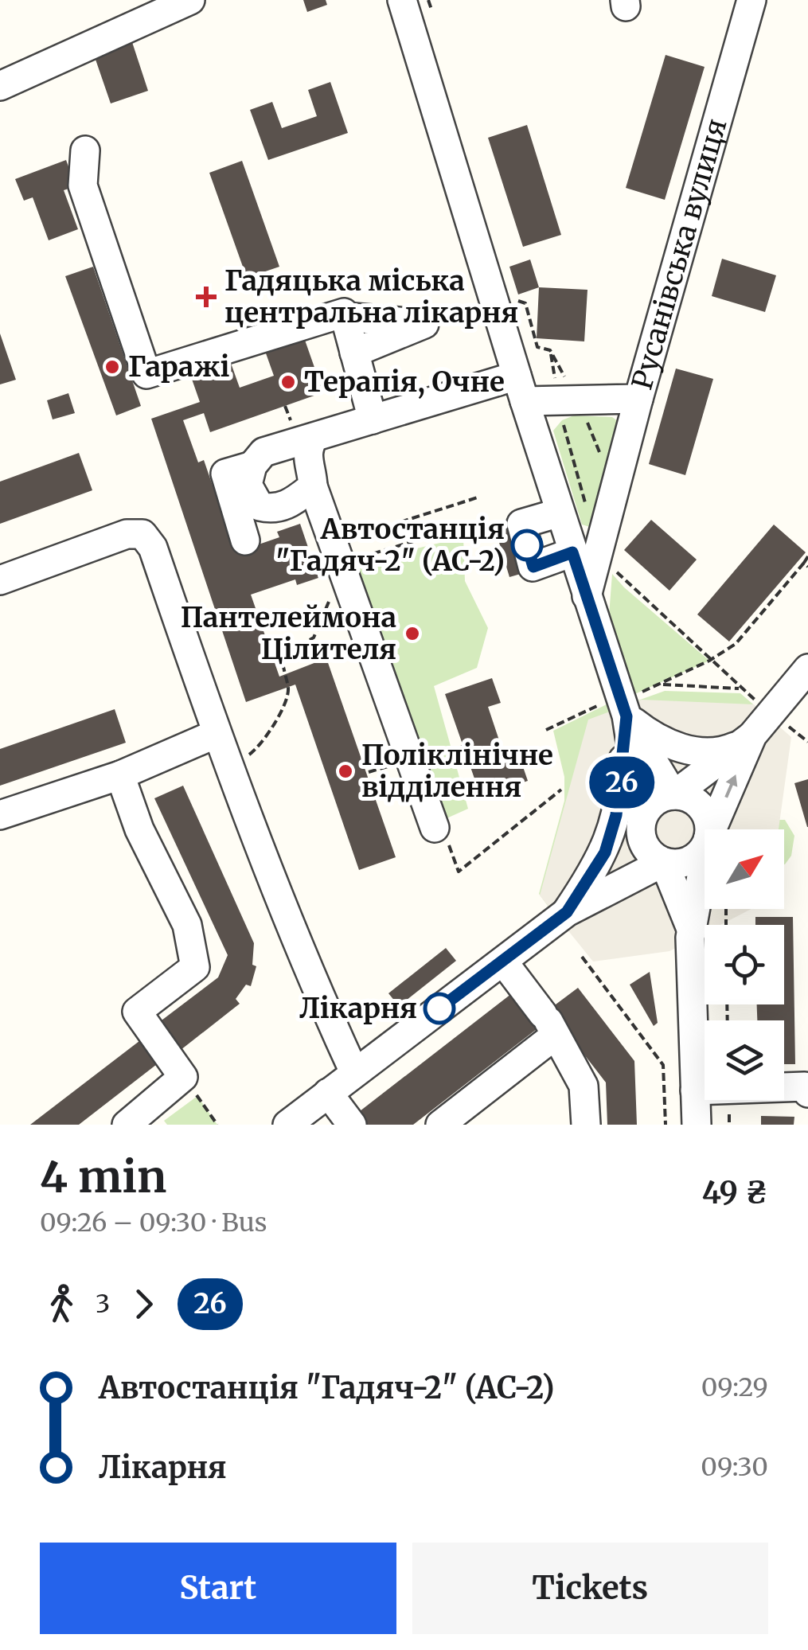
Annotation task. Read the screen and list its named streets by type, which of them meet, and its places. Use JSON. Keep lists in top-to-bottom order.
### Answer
{
  "streets": {
    "street": ["Русанівська вулиця"]
  },
  "places": {
    "health": ["Гадяцька міська центральна лікарня"],
    "other": [
      "Гаражі",
      "Терапія, Очне",
      "Автостанція \"Гадяч-2\" (АС-2)",
      "Пантелеймона Цілителя",
      "Поліклінічне відділення",
      "Лікарня"
    ]
  },
  "lines": ["bus line 26"],
  "north": "top right",
  "page": {
    "on_map": "26",
    "heading": ["4 min", "09:26 – 09:30 · Bus", "49 ₴"],
    "legs": ["3", "26"],
    "list": [
      {
        "name": "Автостанція \"Гадяч-2\" (АС-2)",
        "value": "09:29"
      },
      {
        "name": "Лікарня",
        "value": "09:30"
      }
    ],
    "buttons": ["Start", "Tickets"]
  }
}
